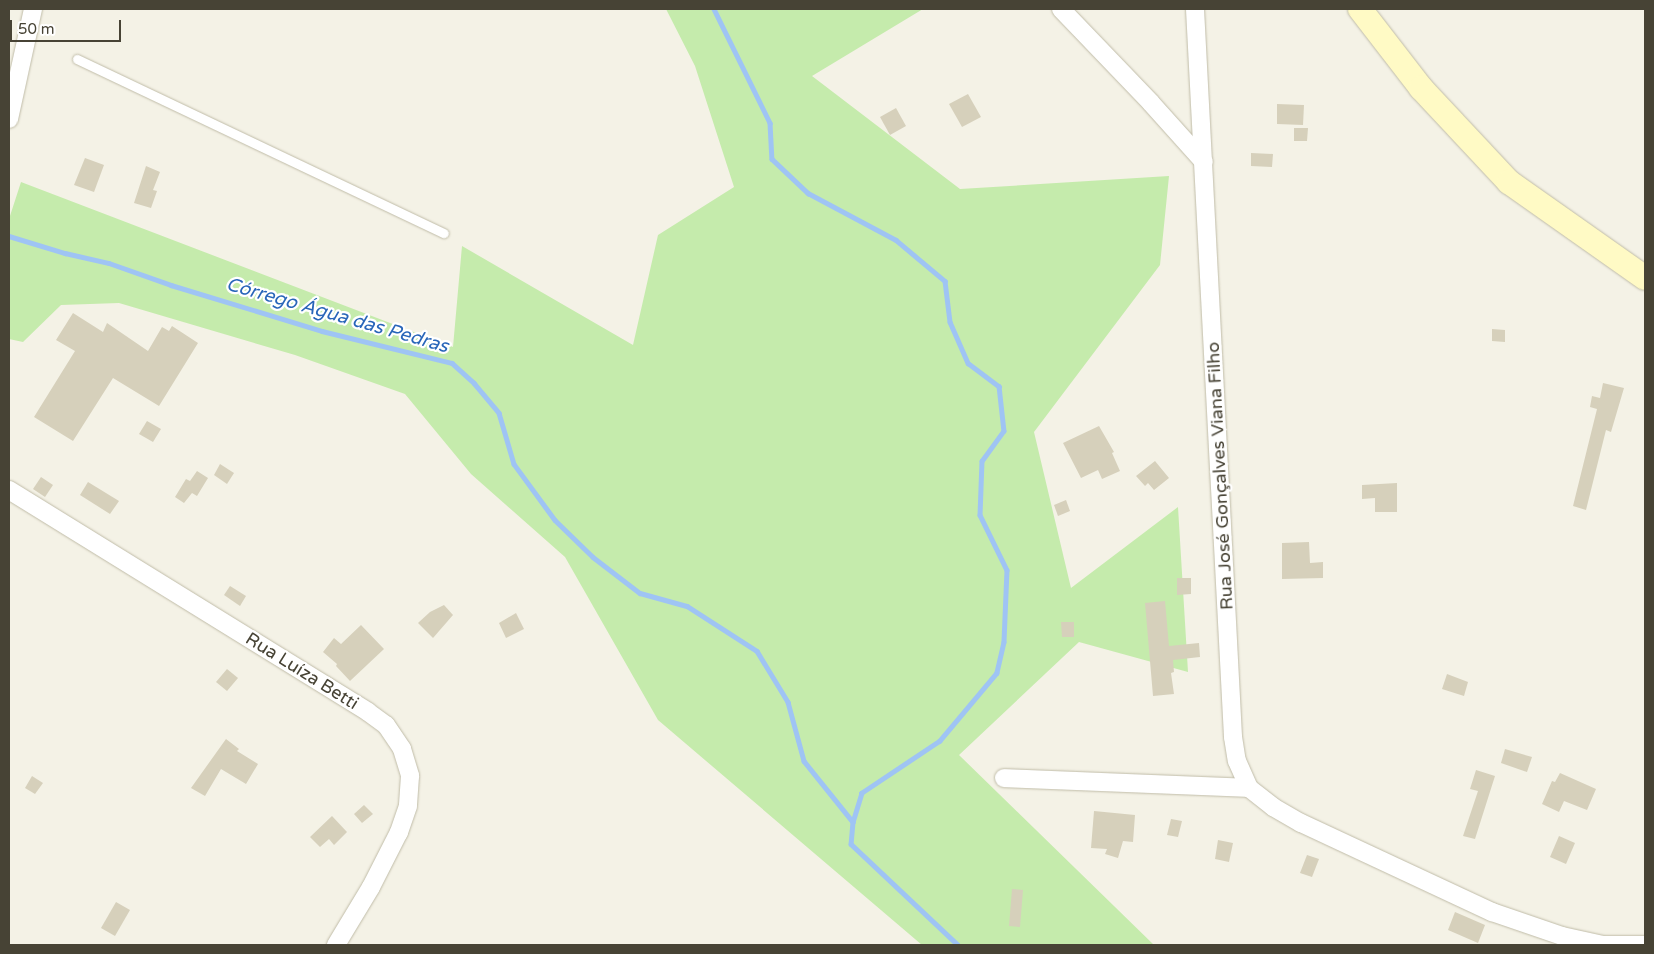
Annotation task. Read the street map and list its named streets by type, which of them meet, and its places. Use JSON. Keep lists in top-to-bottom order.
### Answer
{
  "streets": {
    "street": ["Rua José Gonçalves Viana Filho", "Rua Luíza Betti"]
  },
  "water": ["Córrego Água das Pedras"],
  "scale_bar": "50 m"
}
